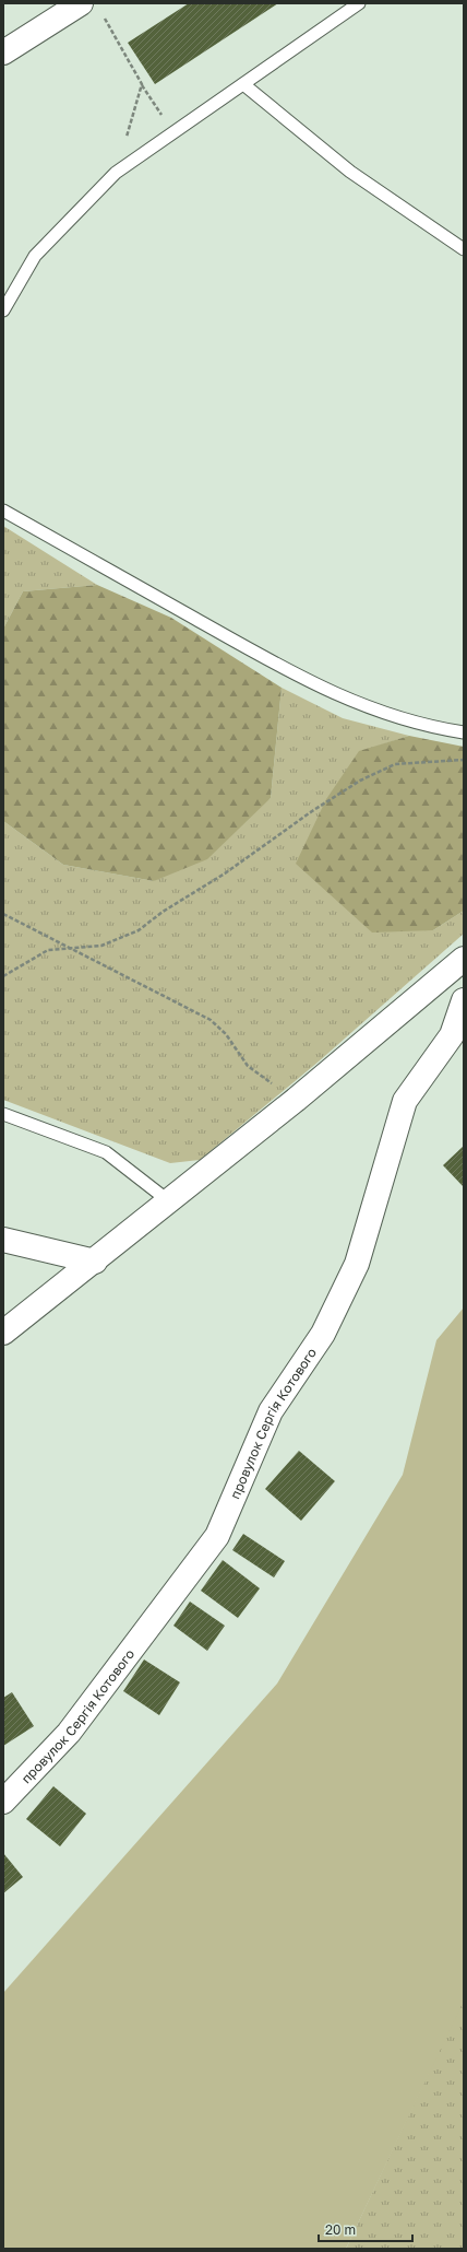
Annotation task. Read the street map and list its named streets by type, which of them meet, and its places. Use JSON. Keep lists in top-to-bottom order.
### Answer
{
  "streets": {
    "street": ["провулок Сергія Котового"]
  },
  "scale_bar": "20 m"
}
